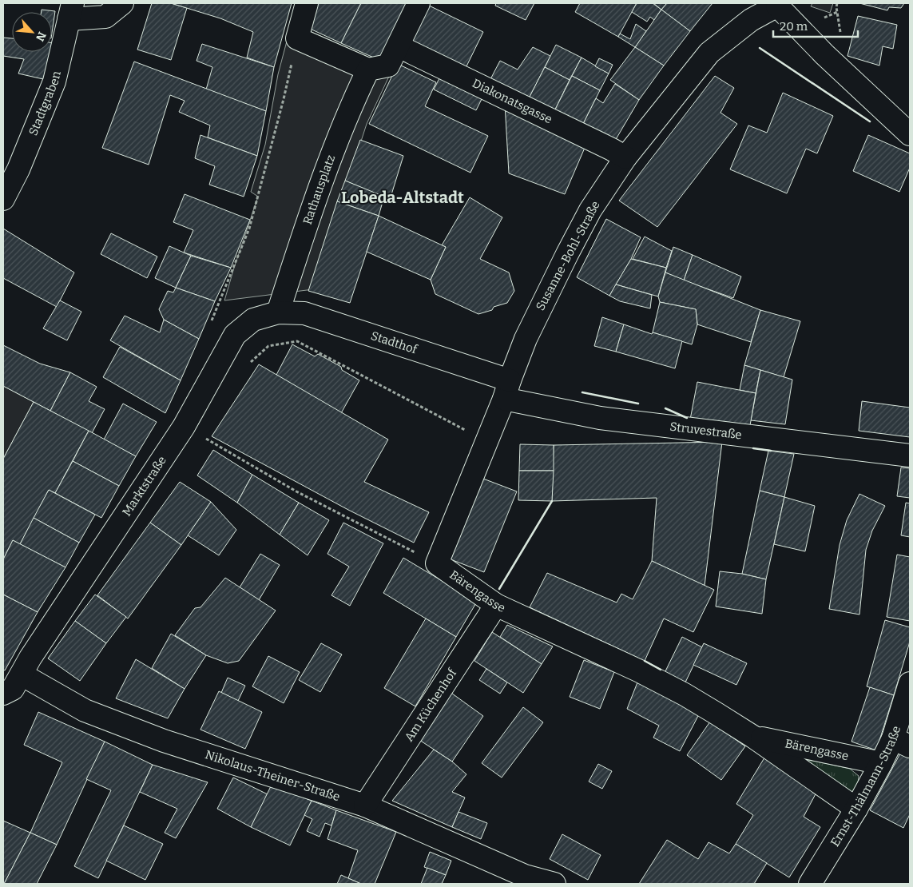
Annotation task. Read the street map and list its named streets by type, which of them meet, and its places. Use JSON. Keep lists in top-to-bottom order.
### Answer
{
  "streets": {
    "street": [
      "Diakonatsgasse",
      "Stadtgraben",
      "Rathausplatz",
      "Susanne-Bohl-Straße",
      "Stadthof",
      "Struvestraße",
      "Marktstraße",
      "Bärengasse",
      "Am Küchenhof",
      "Nikolaus-Theiner-Straße",
      "Ernst-Thälmann-Straße"
    ]
  },
  "crossings": [
    ["Diakonatsgasse", "Susanne-Bohl-Straße"],
    ["Rathausplatz", "Stadthof"],
    ["Rathausplatz", "Marktstraße"],
    ["Susanne-Bohl-Straße", "Stadthof"],
    ["Susanne-Bohl-Straße", "Struvestraße"],
    ["Susanne-Bohl-Straße", "Bärengasse"],
    ["Stadthof", "Struvestraße"],
    ["Stadthof", "Marktstraße"],
    ["Marktstraße", "Nikolaus-Theiner-Straße"],
    ["Bärengasse", "Am Küchenhof"],
    ["Bärengasse", "Ernst-Thälmann-Straße"],
    ["Am Küchenhof", "Nikolaus-Theiner-Straße"]
  ],
  "districts": ["Lobeda-Altstadt"],
  "scale_bar": "20 m",
  "north": "bottom right"
}
